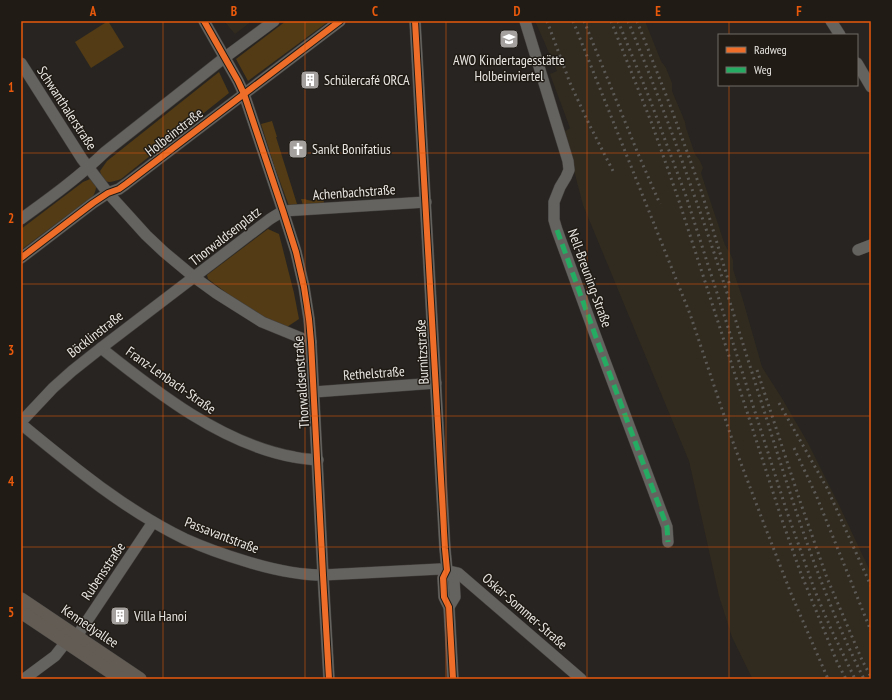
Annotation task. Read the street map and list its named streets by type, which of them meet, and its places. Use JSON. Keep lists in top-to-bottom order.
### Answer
{
  "streets": {
    "main road": ["Kennedyallee"],
    "street": [
      "Schwanthalerstraße",
      "Holbeinstraße",
      "Achenbachstraße",
      "Thorwaldsenplatz",
      "Nell-Breuning-Straße",
      "Böcklinstraße",
      "Burnitzstraße",
      "Rethelstraße",
      "Franz-Lenbach-Straße",
      "Thorwaldsenstraße",
      "Passavantstraße",
      "Rubensstraße",
      "Oskar-Sommer-Straße"
    ]
  },
  "crossings": [
    ["Schwanthalerstraße", "Holbeinstraße"],
    ["Schwanthalerstraße", "Thorwaldsenplatz"],
    ["Schwanthalerstraße", "Böcklinstraße"],
    ["Holbeinstraße", "Thorwaldsenstraße"],
    ["Achenbachstraße", "Thorwaldsenplatz"],
    ["Achenbachstraße", "Burnitzstraße"],
    ["Achenbachstraße", "Thorwaldsenstraße"],
    ["Thorwaldsenplatz", "Böcklinstraße"],
    ["Thorwaldsenplatz", "Thorwaldsenstraße"],
    ["Böcklinstraße", "Franz-Lenbach-Straße"],
    ["Böcklinstraße", "Passavantstraße"],
    ["Burnitzstraße", "Rethelstraße"],
    ["Burnitzstraße", "Passavantstraße"],
    ["Burnitzstraße", "Oskar-Sommer-Straße"],
    ["Rethelstraße", "Thorwaldsenstraße"],
    ["Franz-Lenbach-Straße", "Thorwaldsenstraße"],
    ["Thorwaldsenstraße", "Passavantstraße"],
    ["Passavantstraße", "Rubensstraße"],
    ["Passavantstraße", "Oskar-Sommer-Straße"],
    ["Rubensstraße", "Kennedyallee"]
  ],
  "places": {
    "school or university": ["AWO Kindertagesstätte Holbeinviertel"],
    "building": ["Schülercafé ORCA", "Villa Hanoi"],
    "church": ["Sankt Bonifatius"]
  },
  "legend": ["Radweg", "Weg"],
  "grid": {
    "columns": [
      "A",
      "B",
      "C",
      "D",
      "E",
      "F"
    ],
    "rows": [
      "1",
      "2",
      "3",
      "4",
      "5"
    ]
  }
}
